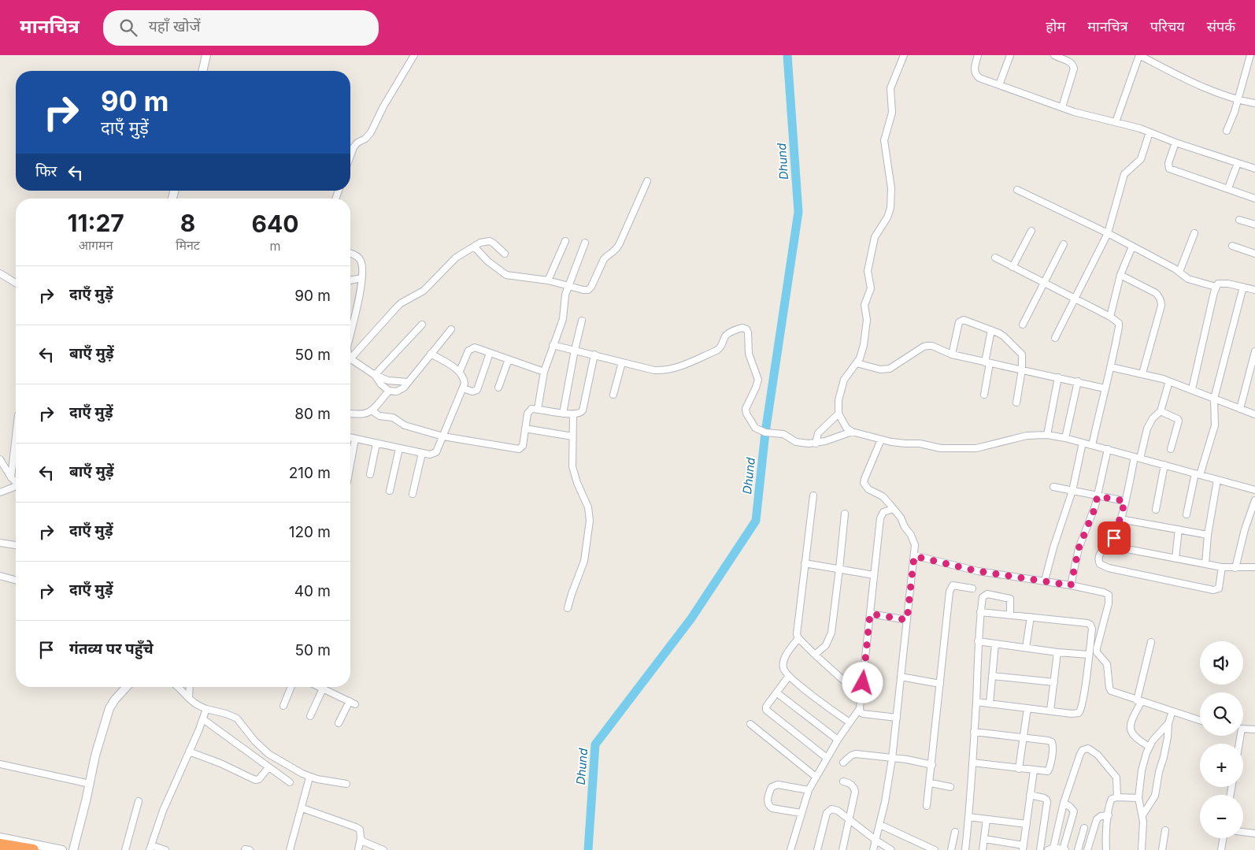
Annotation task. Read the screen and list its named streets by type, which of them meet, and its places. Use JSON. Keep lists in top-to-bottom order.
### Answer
{
  "water": ["Dhund"],
  "page": {
    "header": "मानचित्र",
    "search": "यहाँ खोजें",
    "nav": [
      "होम",
      "मानचित्र",
      "परिचय",
      "संपर्क"
    ],
    "turn": ["90 m", "दाएँ मुड़ें"],
    "then": "फिर",
    "eta": [
      "11:27",
      "आगमन",
      "8",
      "मिनट",
      "640",
      "m"
    ],
    "list": [
      {
        "name": "दाएँ मुड़ें",
        "value": "90 m"
      },
      {
        "name": "बाएँ मुड़ें",
        "value": "50 m"
      },
      {
        "name": "दाएँ मुड़ें",
        "value": "80 m"
      },
      {
        "name": "बाएँ मुड़ें",
        "value": "210 m"
      },
      {
        "name": "दाएँ मुड़ें",
        "value": "120 m"
      },
      {
        "name": "दाएँ मुड़ें",
        "value": "40 m"
      },
      {
        "name": "गंतव्य पर पहुँचे",
        "value": "50 m"
      }
    ],
    "map_buttons": ["+", "−"]
  }
}
